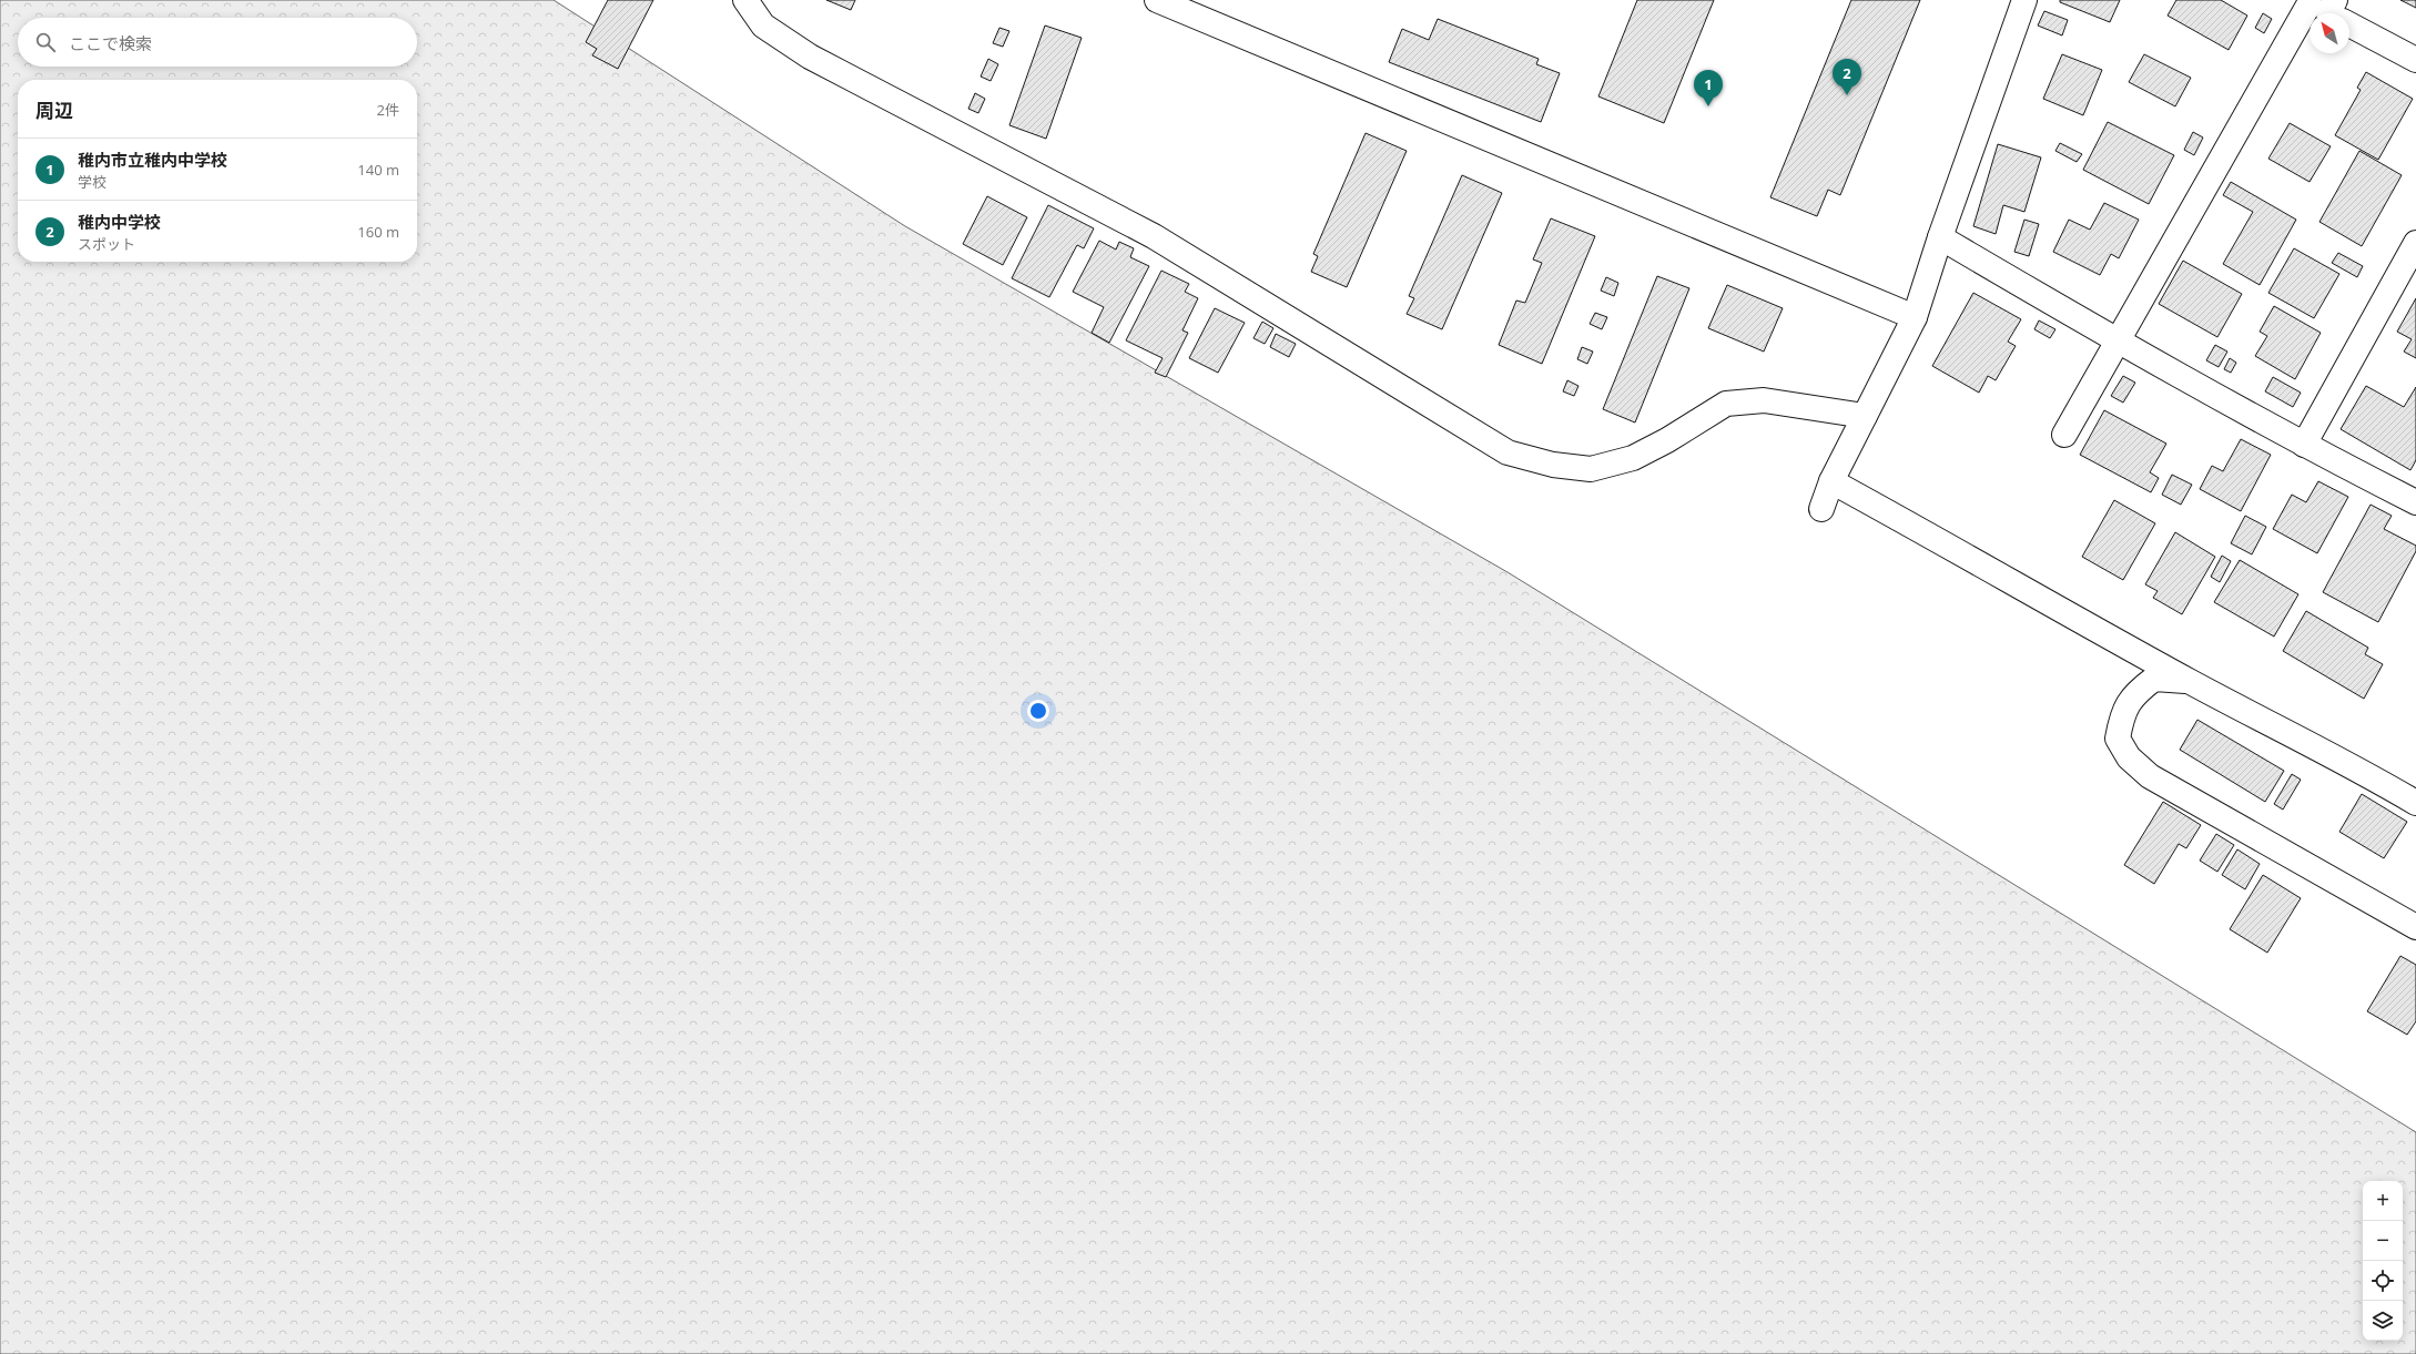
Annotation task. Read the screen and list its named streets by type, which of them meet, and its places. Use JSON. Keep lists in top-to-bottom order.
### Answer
{
  "north": "top left",
  "page": {
    "search": "ここで検索",
    "pins": ["2", "1"],
    "heading": ["周辺", "2件"],
    "list": [
      {
        "mark": "1",
        "name": "稚内市立稚内中学校",
        "note": "学校",
        "value": "140 m"
      },
      {
        "mark": "2",
        "name": "稚内中学校",
        "note": "スポット",
        "value": "160 m"
      }
    ],
    "map_buttons": ["+", "−"]
  }
}
